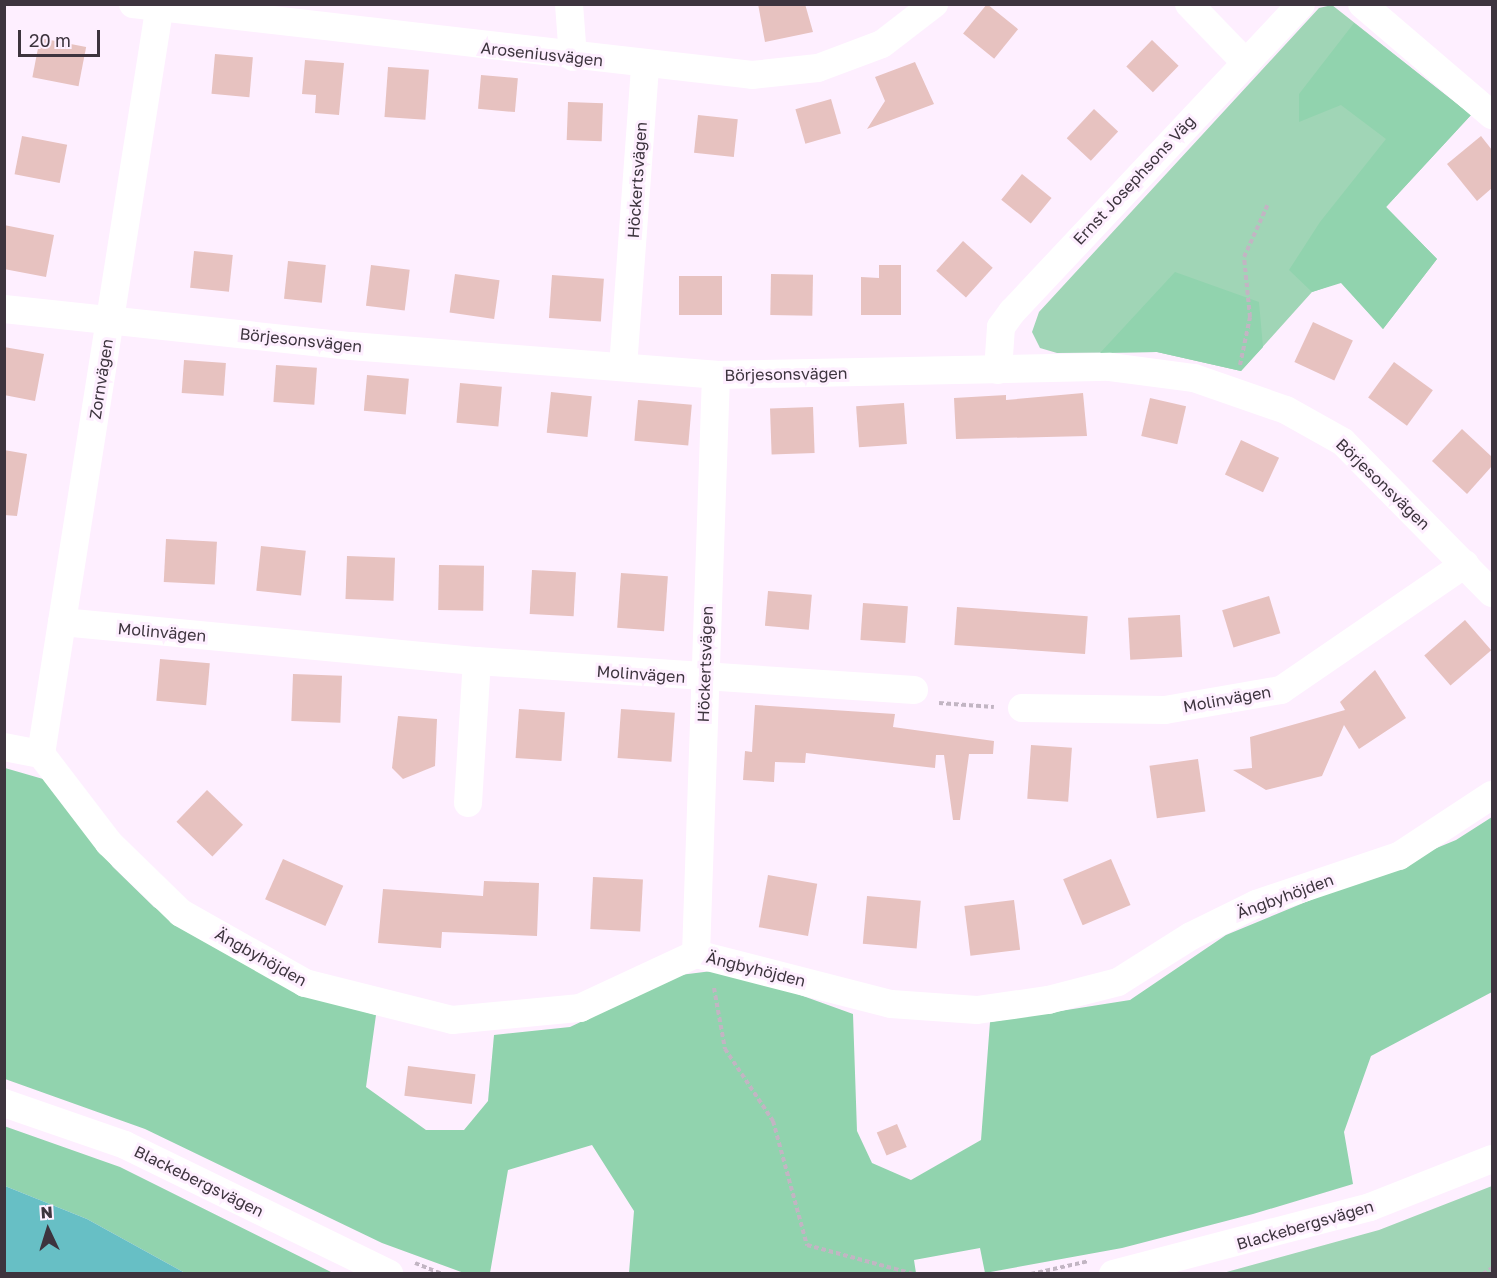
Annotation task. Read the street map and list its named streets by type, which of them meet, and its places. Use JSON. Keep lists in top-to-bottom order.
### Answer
{
  "streets": {
    "street": [
      "Aroseniusvägen",
      "Höckertsvägen",
      "Ernst Josephsons Väg",
      "Börjesonsvägen",
      "Zornvägen",
      "Molinvägen",
      "Ängbyhöjden",
      "Blackebergsvägen"
    ]
  },
  "crossings": [
    ["Aroseniusvägen", "Höckertsvägen"],
    ["Aroseniusvägen", "Zornvägen"],
    ["Höckertsvägen", "Börjesonsvägen"],
    ["Höckertsvägen", "Molinvägen"],
    ["Höckertsvägen", "Ängbyhöjden"],
    ["Ernst Josephsons Väg", "Börjesonsvägen"],
    ["Börjesonsvägen", "Zornvägen"],
    ["Börjesonsvägen", "Molinvägen"],
    ["Zornvägen", "Molinvägen"],
    ["Zornvägen", "Ängbyhöjden"]
  ],
  "scale_bar": "20 m",
  "north": "top"
}
